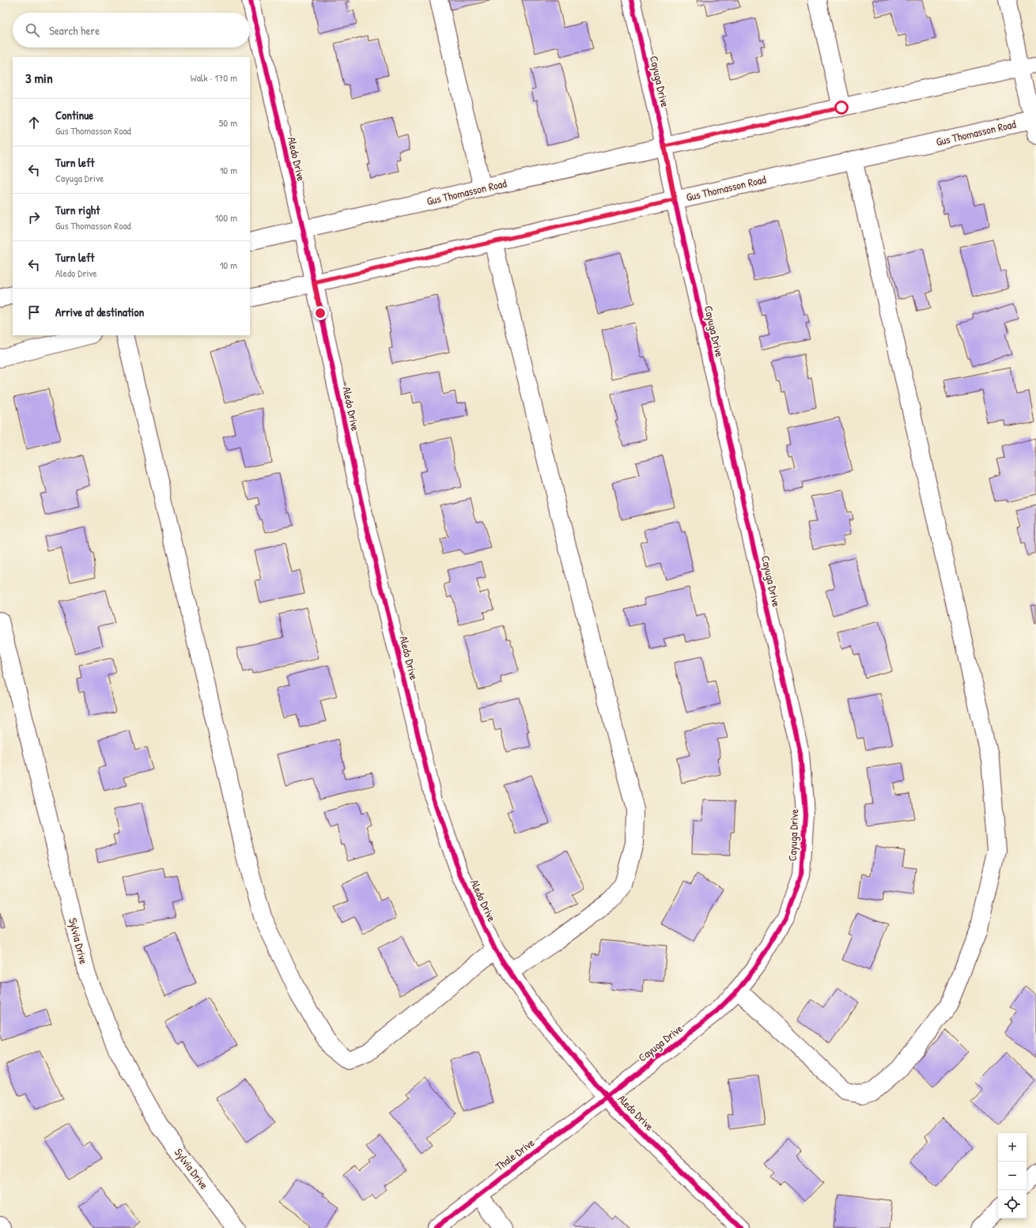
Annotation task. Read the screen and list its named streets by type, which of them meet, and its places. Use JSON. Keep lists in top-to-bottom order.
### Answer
{
  "streets": {
    "street": [
      "Cayuga Drive",
      "Gus Thomasson Road",
      "Aledo Drive",
      "Sylvia Drive",
      "Thale Drive"
    ]
  },
  "crossings": [
    ["Cayuga Drive", "Gus Thomasson Road"],
    ["Cayuga Drive", "Aledo Drive"],
    ["Cayuga Drive", "Thale Drive"],
    ["Gus Thomasson Road", "Aledo Drive"],
    ["Aledo Drive", "Thale Drive"]
  ],
  "page": {
    "search": "Search here",
    "heading": ["3 min", "Walk · 170 m"],
    "list": [
      ["Continue", "Gus Thomasson Road", "50 m"],
      ["Turn left", "Cayuga Drive", "10 m"],
      ["Turn right", "Gus Thomasson Road", "100 m"],
      ["Turn left", "Aledo Drive", "10 m"],
      "Arrive at destination"
    ],
    "map_buttons": ["+", "−"]
  }
}
